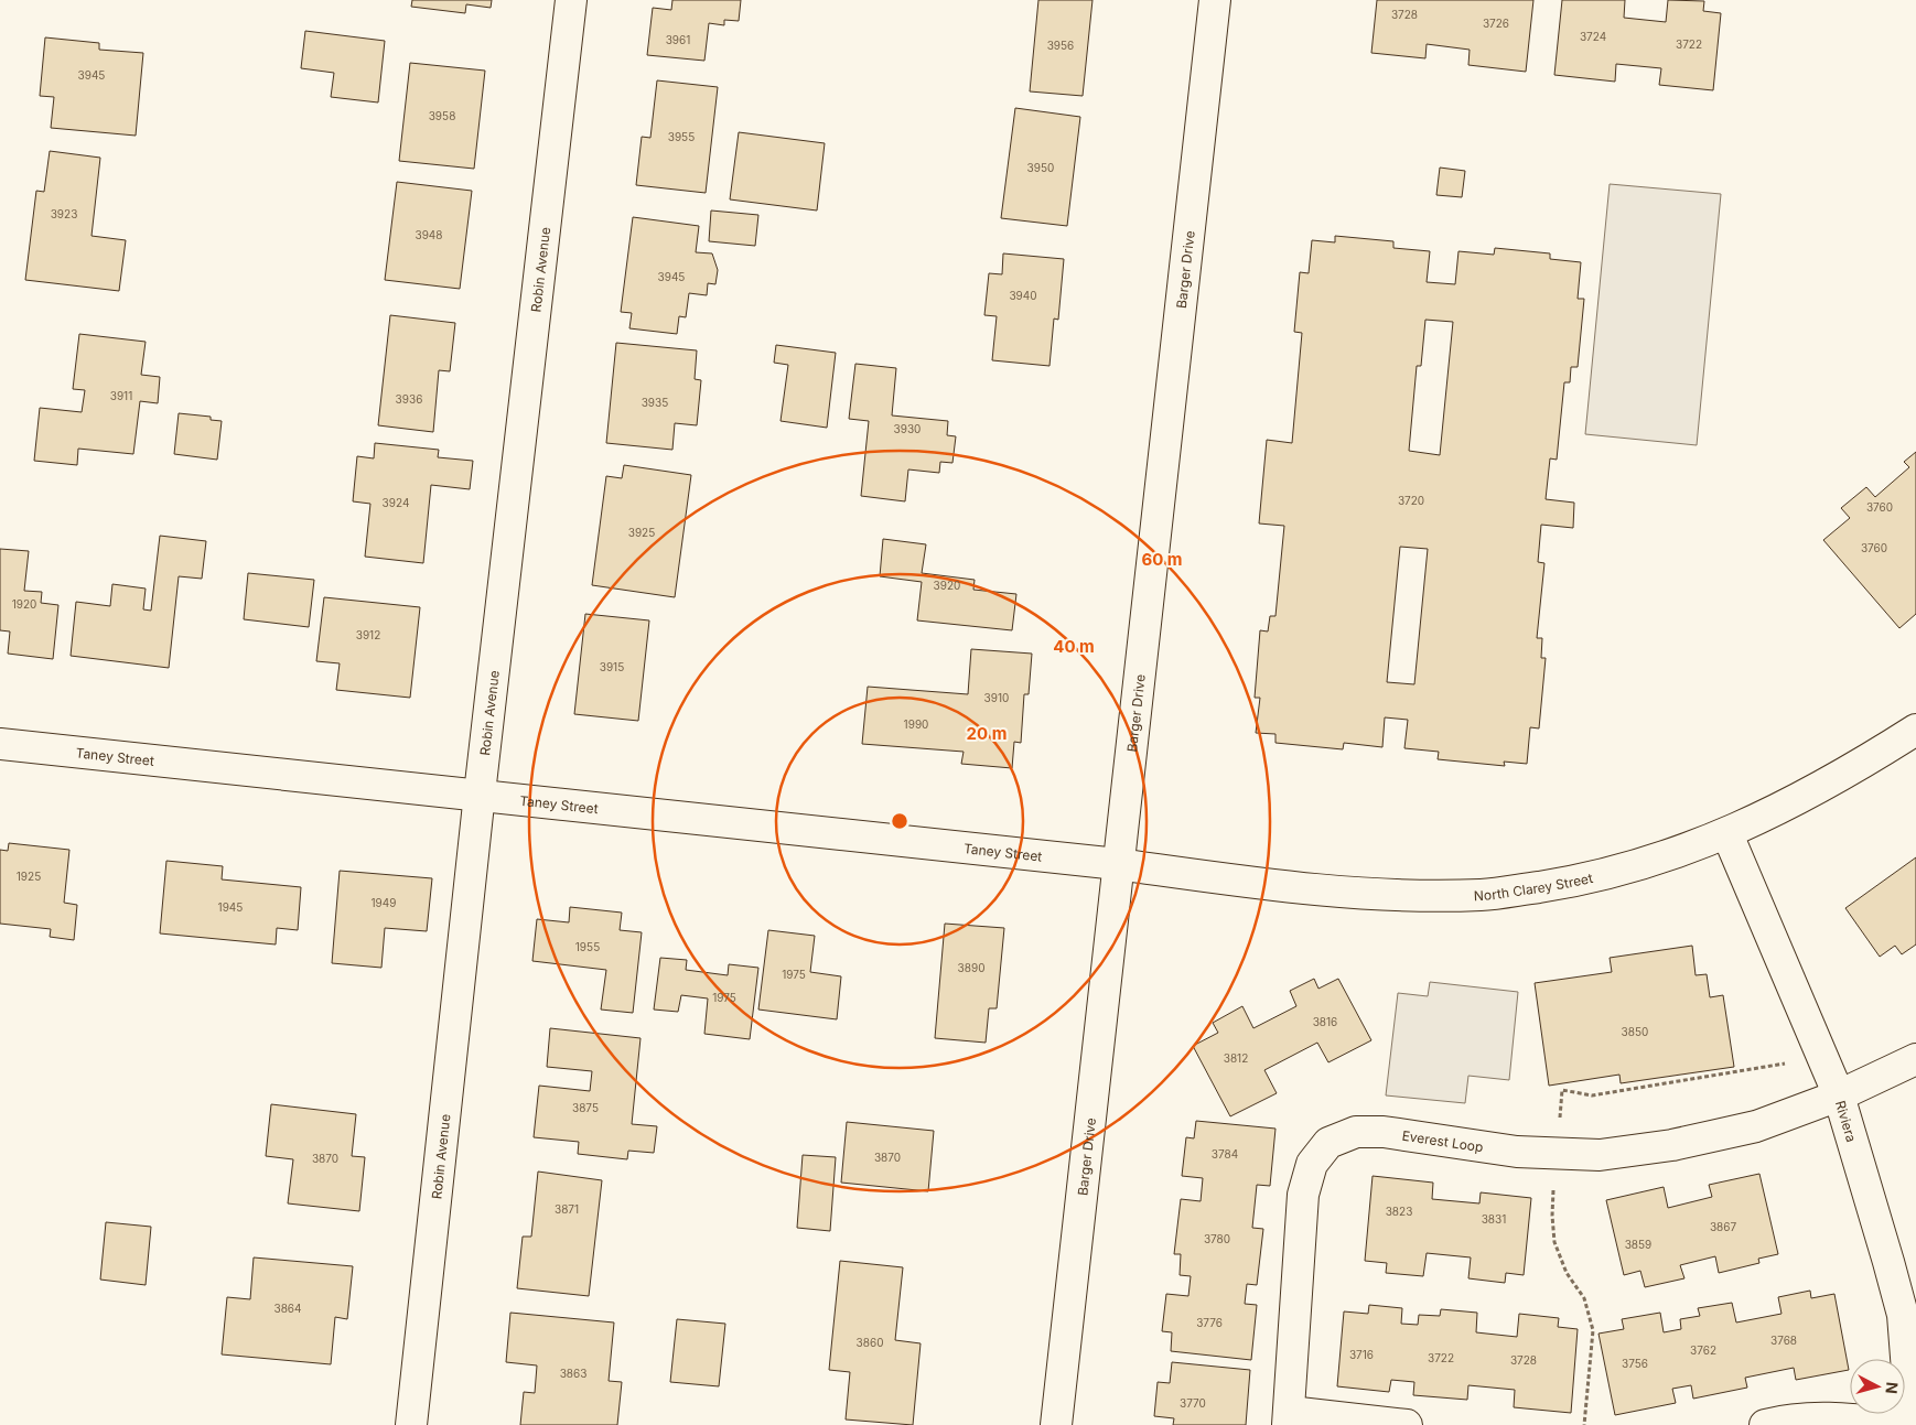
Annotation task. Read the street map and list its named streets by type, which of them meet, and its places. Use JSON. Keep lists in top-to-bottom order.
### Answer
{
  "streets": {
    "street": [
      "Robin Avenue",
      "Barger Drive",
      "Taney Street",
      "North Clarey Street",
      "Riviera",
      "Everest Loop"
    ]
  },
  "crossings": [
    ["Robin Avenue", "Taney Street"],
    ["Barger Drive", "Taney Street"],
    ["Barger Drive", "North Clarey Street"],
    ["Taney Street", "North Clarey Street"],
    ["North Clarey Street", "Riviera"],
    ["Riviera", "Everest Loop"]
  ],
  "house_numbers": [
    "3728",
    "3726",
    "3724",
    "3961",
    "3722",
    "3956",
    "3945",
    "3958",
    "3955",
    "3950",
    "3923",
    "3948",
    "3945",
    "3940",
    "3911",
    "3936",
    "3935",
    "3930",
    "3720",
    "3924",
    "3760",
    "3925",
    "3760",
    "3920",
    "1920",
    "3912",
    "3915",
    "3910",
    "1990",
    "1925",
    "1949",
    "1945",
    "1955",
    "3890",
    "1975",
    "1975",
    "3816",
    "3850",
    "3812",
    "3875",
    "3784",
    "3870",
    "3870",
    "3871",
    "3823",
    "3831",
    "3867",
    "3780",
    "3859",
    "3864",
    "3776",
    "3768",
    "3860",
    "3762",
    "3716",
    "3722",
    "3728",
    "3756",
    "3863",
    "3770"
  ],
  "north": "right",
  "rings": ["60 m", "40 m", "20 m"]
}
